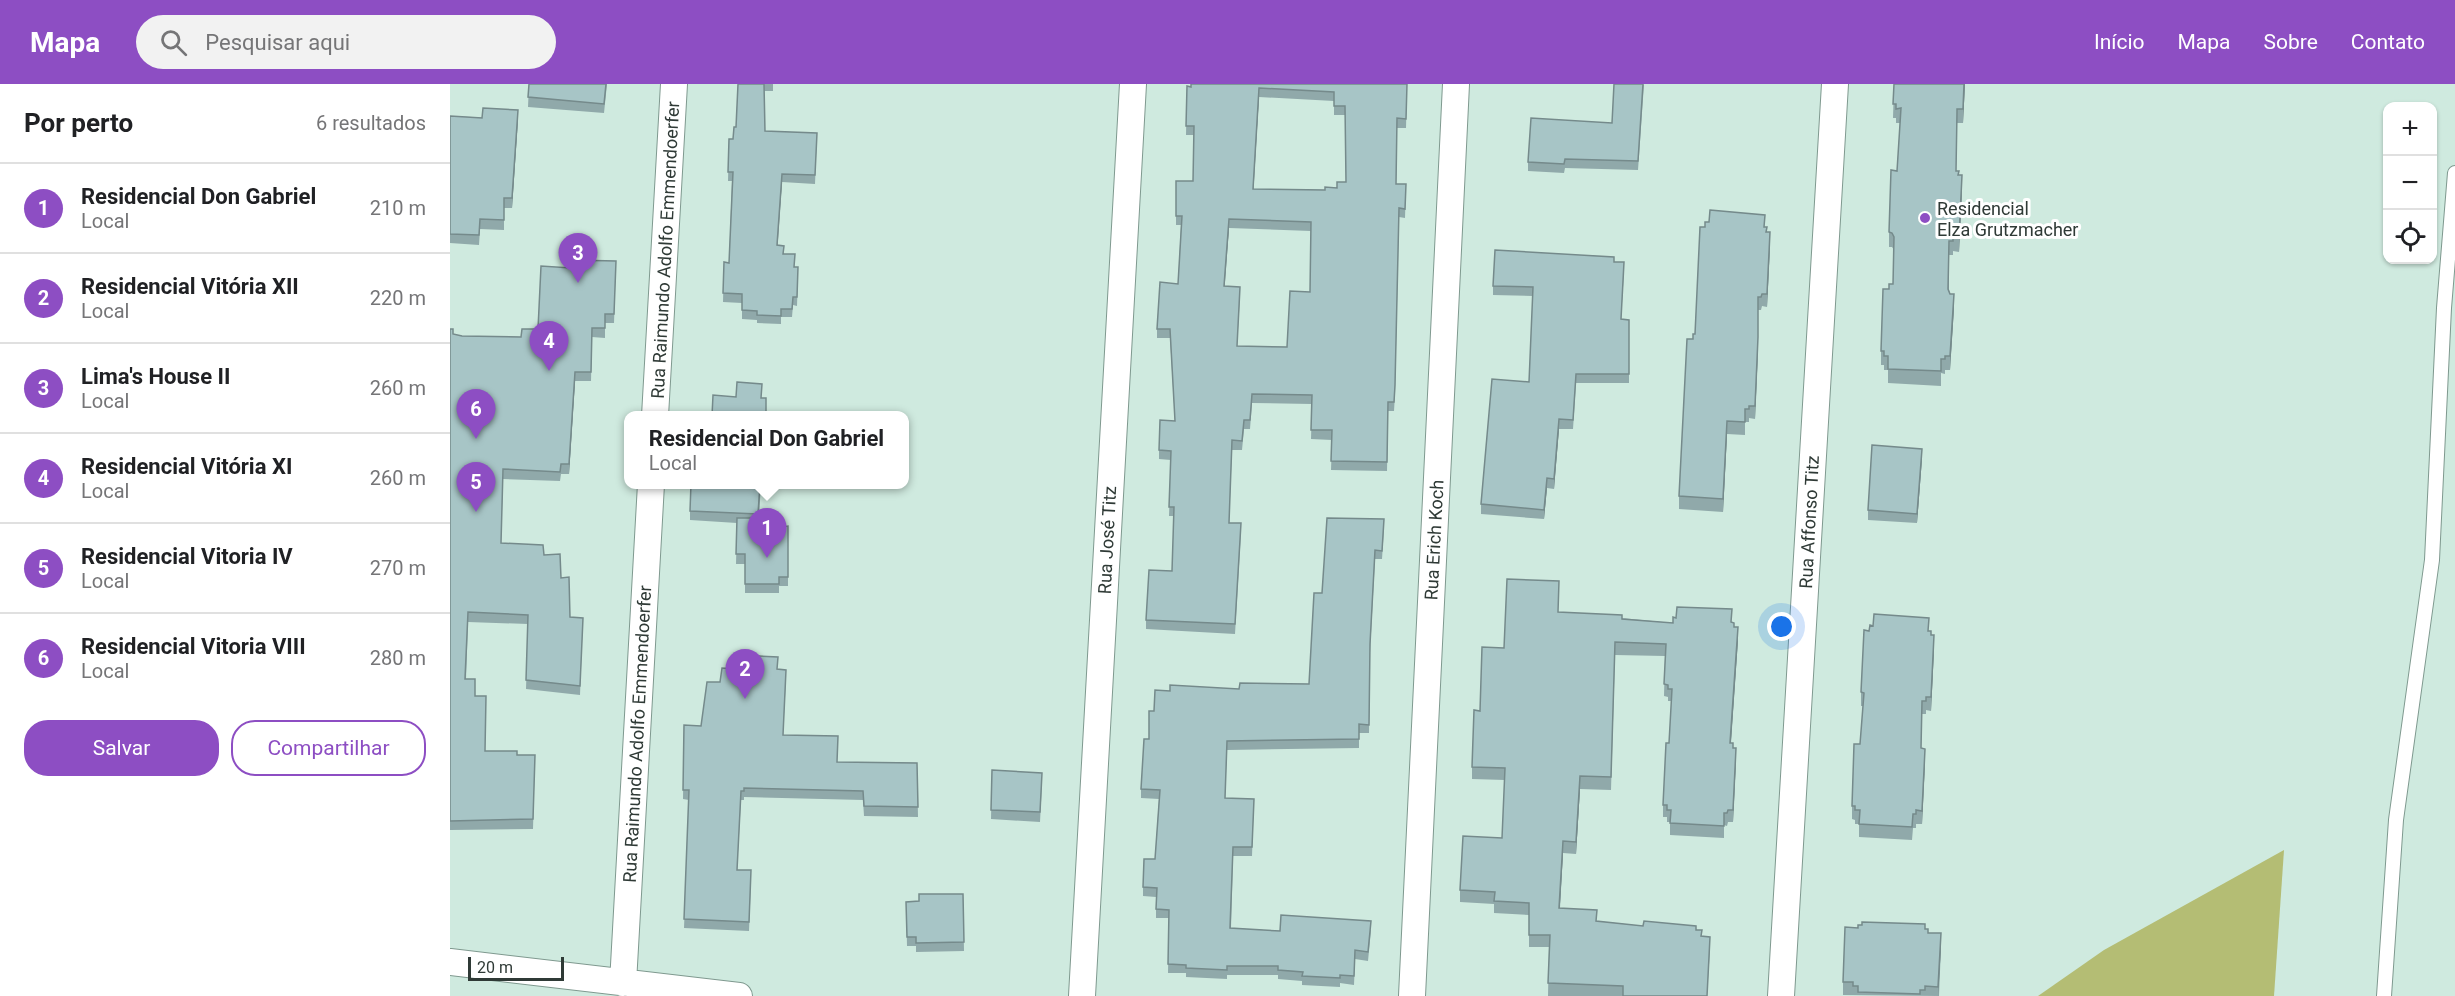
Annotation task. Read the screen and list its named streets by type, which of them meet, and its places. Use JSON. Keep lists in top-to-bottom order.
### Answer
{
  "streets": {
    "street": [
      "Rua Raimundo Adolfo Emmendoerfer",
      "Rua Affonso Titz",
      "Rua José Titz",
      "Rua Erich Koch"
    ]
  },
  "places": ["Residencial Elza Grutzmacher"],
  "scale_bar": "20 m",
  "page": {
    "header": "Mapa",
    "search": "Pesquisar aqui",
    "nav": [
      "Início",
      "Mapa",
      "Sobre",
      "Contato"
    ],
    "heading": ["Por perto", "6 resultados"],
    "map_buttons": ["+", "−"],
    "list": [
      {
        "mark": "1",
        "name": "Residencial Don Gabriel",
        "note": "Local",
        "value": "210 m"
      },
      {
        "mark": "2",
        "name": "Residencial Vitória XII",
        "note": "Local",
        "value": "220 m"
      },
      {
        "mark": "3",
        "name": "Lima's House II",
        "note": "Local",
        "value": "260 m"
      },
      {
        "mark": "4",
        "name": "Residencial Vitória XI",
        "note": "Local",
        "value": "260 m"
      },
      {
        "mark": "5",
        "name": "Residencial Vitoria IV",
        "note": "Local",
        "value": "270 m"
      },
      {
        "mark": "6",
        "name": "Residencial Vitoria VIII",
        "note": "Local",
        "value": "280 m"
      }
    ],
    "pins": [
      "3",
      "4",
      "6",
      "5",
      "1",
      "2"
    ],
    "popup": ["Residencial Don Gabriel", "Local"],
    "buttons": ["Salvar", "Compartilhar"],
    "scale": "20 m"
  }
}
